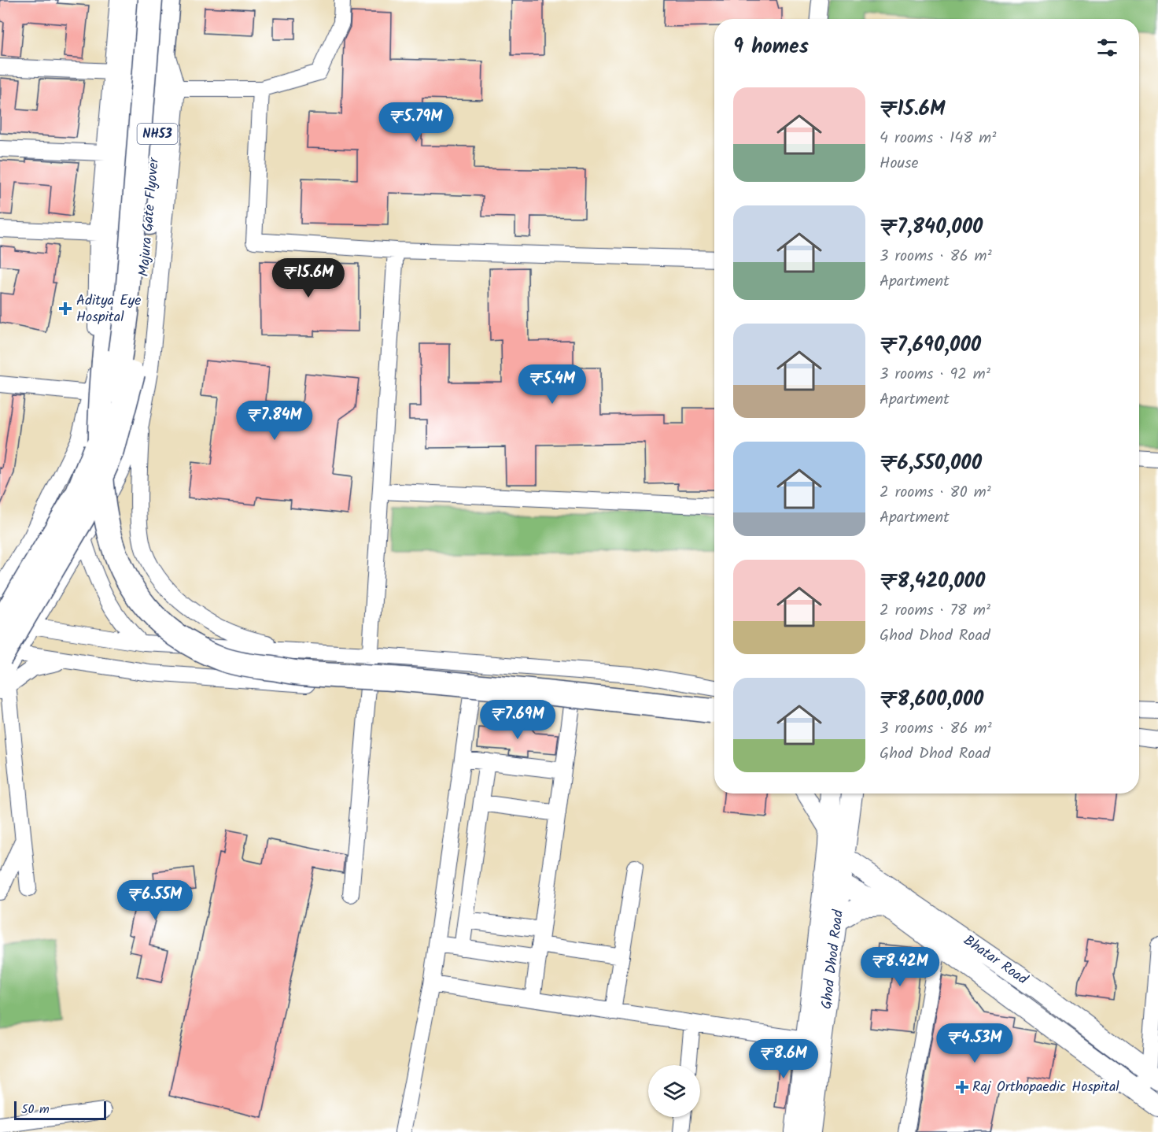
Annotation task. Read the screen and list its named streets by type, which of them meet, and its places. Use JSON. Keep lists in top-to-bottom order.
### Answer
{
  "streets": {
    "highway": ["NH53", "Majura Gate Flyover"],
    "main road": ["Ghod Dhod Road", "Bhatar Road"]
  },
  "crossings": [
    ["Ghod Dhod Road", "Bhatar Road"]
  ],
  "places": {
    "health": ["Aditya Eye Hospital", "Raj Orthopaedic Hospital"]
  },
  "scale_bar": "50 m",
  "page": {
    "heading": "9 homes",
    "list": [
      {
        "name": "₹15.6M",
        "note": "4 rooms · 148 m² · House"
      },
      {
        "name": "₹7,840,000",
        "note": "3 rooms · 86 m² · Apartment"
      },
      {
        "name": "₹7,690,000",
        "note": "3 rooms · 92 m² · Apartment"
      },
      {
        "name": "₹6,550,000",
        "note": "2 rooms · 80 m² · Apartment"
      },
      {
        "name": "₹8,420,000",
        "note": "2 rooms · 78 m² · Ghod Dhod Road"
      },
      {
        "name": "₹8,600,000",
        "note": "3 rooms · 86 m² · Ghod Dhod Road"
      }
    ],
    "price": [
      "₹5.79M",
      "₹15.6M",
      "₹5.4M",
      "₹7.84M",
      "₹7.69M",
      "₹6.55M",
      "₹8.42M",
      "₹4.53M",
      "₹8.6M"
    ],
    "scale": "50 m"
  }
}
